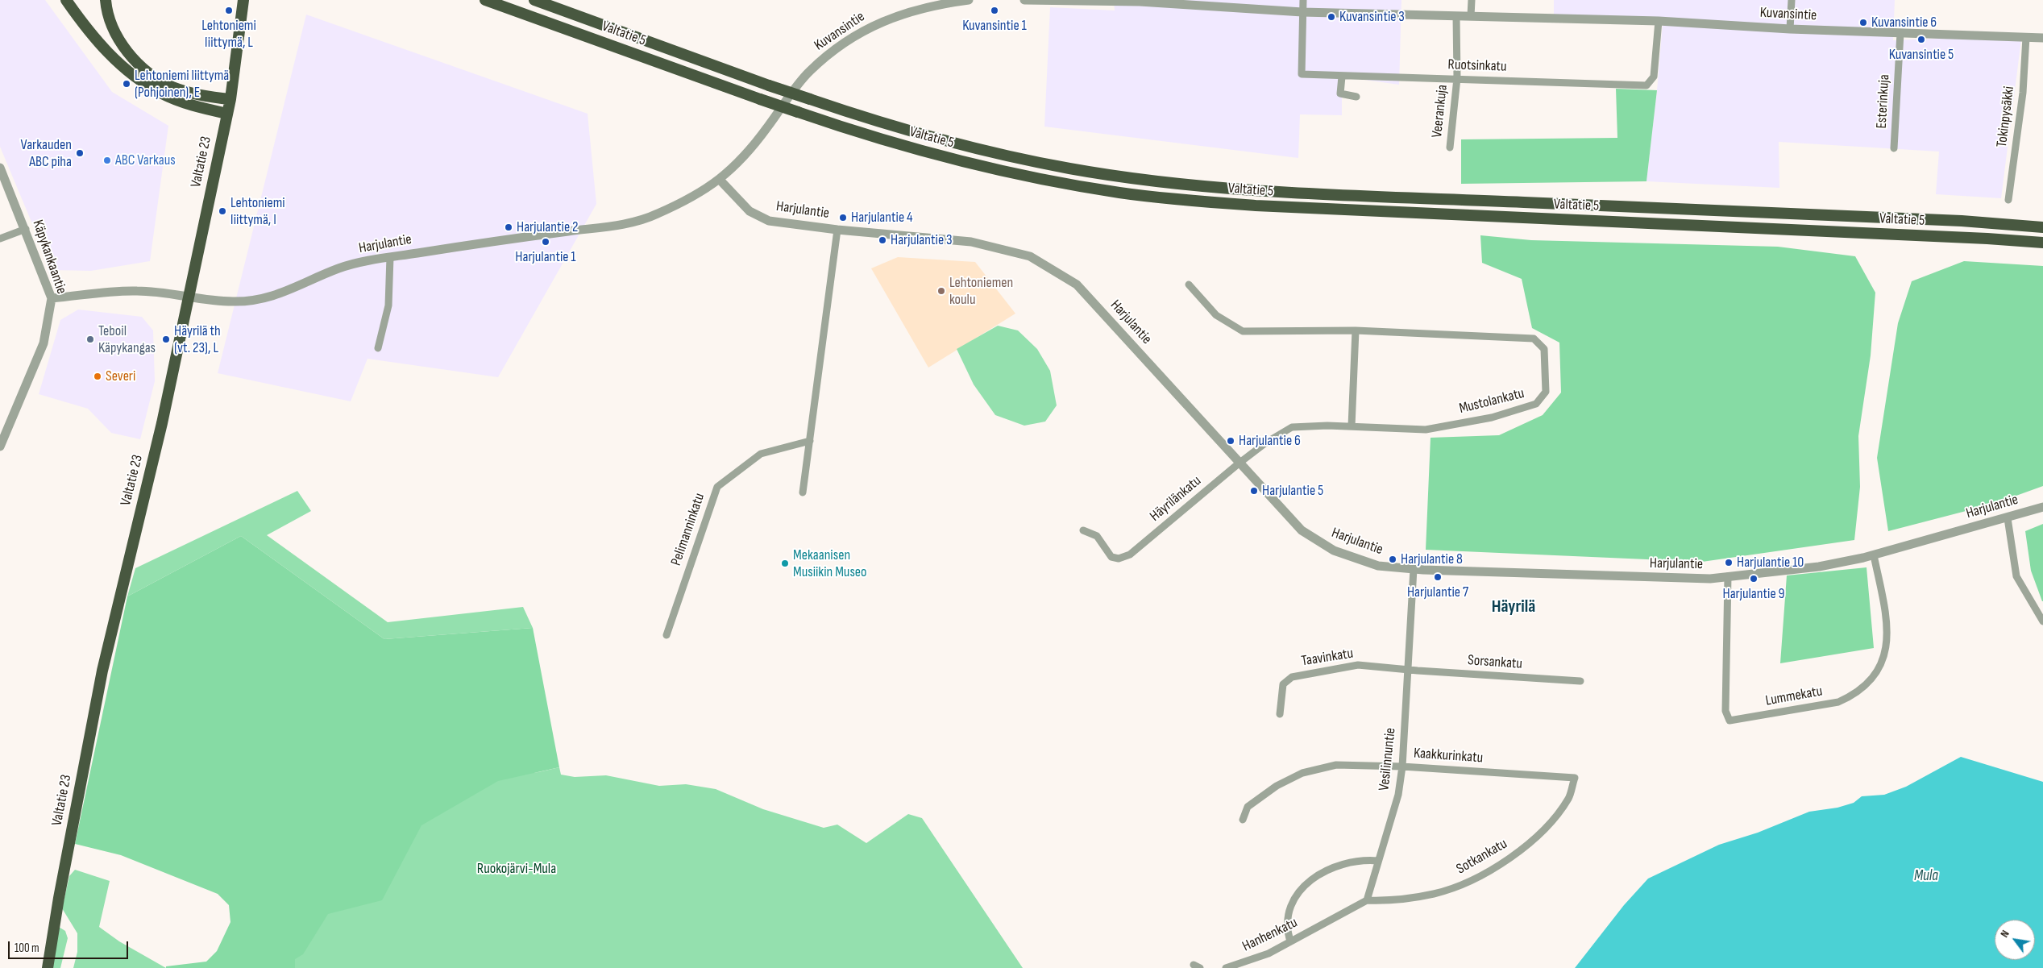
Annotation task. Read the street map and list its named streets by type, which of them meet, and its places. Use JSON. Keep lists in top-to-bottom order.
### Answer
{
  "streets": {
    "highway": ["Valtatie 5", "Valtatie 23"],
    "street": [
      "Kuvansintie",
      "Ruotsinkatu",
      "Esterinkuja",
      "Veerankuja",
      "Tokinpysäkki",
      "Harjulantie",
      "Käpykankaantie",
      "Mustolankatu",
      "Häyrilänkatu",
      "Pelimanninkatu",
      "Taavinkatu",
      "Sorsankatu",
      "Lummekatu",
      "Kaakkurinkatu",
      "Vesilinnuntie",
      "Sotkankatu",
      "Hanhenkatu"
    ]
  },
  "crossings": [
    ["Kuvansintie", "Ruotsinkatu"],
    ["Kuvansintie", "Esterinkuja"],
    ["Kuvansintie", "Veerankuja"],
    ["Kuvansintie", "Tokinpysäkki"],
    ["Kuvansintie", "Harjulantie"],
    ["Ruotsinkatu", "Veerankuja"],
    ["Valtatie 23", "Harjulantie"],
    ["Harjulantie", "Käpykankaantie"],
    ["Harjulantie", "Mustolankatu"],
    ["Harjulantie", "Häyrilänkatu"],
    ["Harjulantie", "Lummekatu"],
    ["Harjulantie", "Vesilinnuntie"],
    ["Mustolankatu", "Häyrilänkatu"],
    ["Taavinkatu", "Sorsankatu"],
    ["Taavinkatu", "Vesilinnuntie"],
    ["Sorsankatu", "Vesilinnuntie"],
    ["Kaakkurinkatu", "Vesilinnuntie"],
    ["Kaakkurinkatu", "Sotkankatu"],
    ["Vesilinnuntie", "Sotkankatu"],
    ["Vesilinnuntie", "Hanhenkatu"],
    ["Sotkankatu", "Hanhenkatu"]
  ],
  "districts": ["Häyrilä"],
  "water": ["Mula"],
  "parks": ["Ruokojärvi-Mula"],
  "places": [
    "Lehtoniemi liittymä, L",
    "Kuvansintie 1",
    "Kuvansintie 3",
    "Kuvansintie 6",
    "Kuvansintie 5",
    "Lehtoniemi liittymä (Pohjoinen), E",
    "Varkauden ABC piha",
    "ABC Varkaus",
    "Lehtoniemi liittymä, I",
    "Harjulantie 4",
    "Harjulantie 2",
    "Harjulantie 3",
    "Harjulantie 1",
    "Lehtoniemen koulu",
    "Teboil Käpykangas",
    "Häyrilä th (vt. 23), L",
    "Severi",
    "Harjulantie 6",
    "Harjulantie 5",
    "Harjulantie 8",
    "Harjulantie 10",
    "Mekaanisen Musiikin Museo",
    "Harjulantie 7",
    "Harjulantie 9"
  ],
  "scale_bar": "100 m",
  "north": "top left"
}
